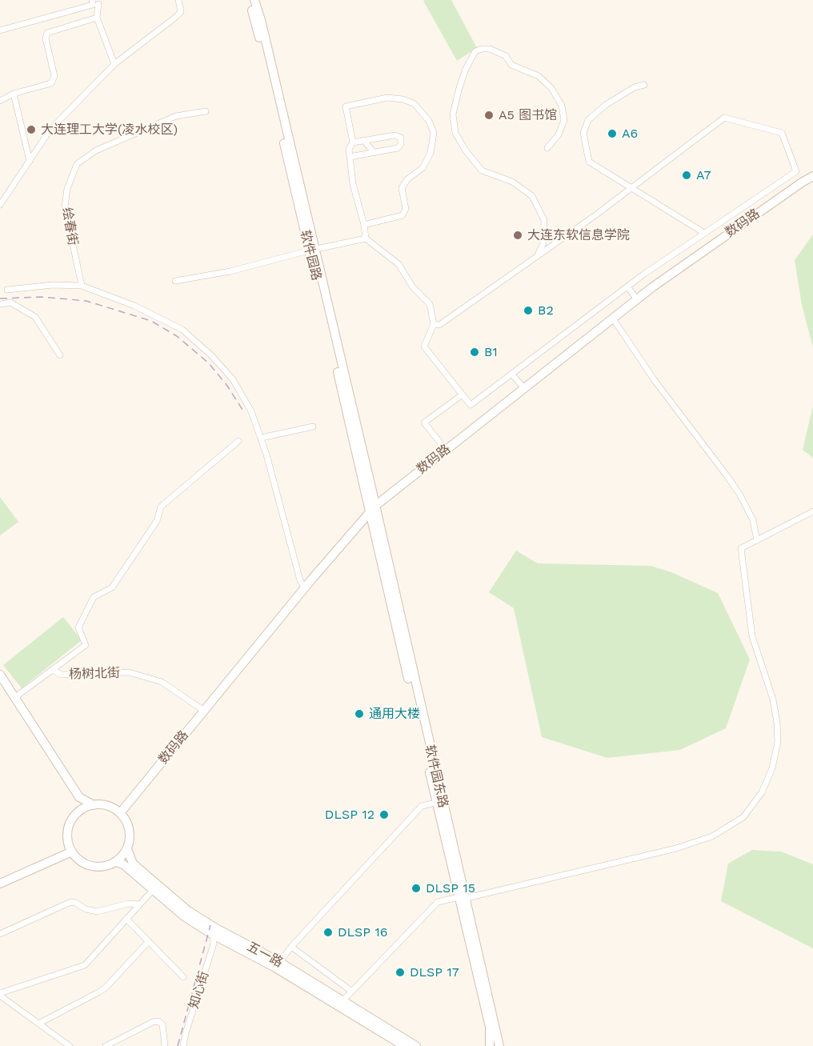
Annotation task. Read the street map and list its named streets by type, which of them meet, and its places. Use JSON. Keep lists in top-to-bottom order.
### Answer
{
  "streets": {
    "main road": [
      "数码路",
      "软件园路",
      "软件园东路",
      "五一路"
    ],
    "street": ["绘春街", "杨树北街", "知心街"]
  },
  "crossings": [
    ["数码路", "软件园路"],
    ["数码路", "杨树北街"],
    ["数码路", "软件园东路"],
    ["数码路", "五一路"],
    ["软件园路", "软件园东路"],
    ["五一路", "知心街"]
  ],
  "places": [
    "A5 图书馆",
    "大连理工大学(凌水校区)",
    "A6",
    "A7",
    "大连东软信息学院",
    "B2",
    "B1",
    "通用大楼",
    "DLSP 12",
    "DLSP 15",
    "DLSP 16",
    "DLSP 17"
  ]
}
